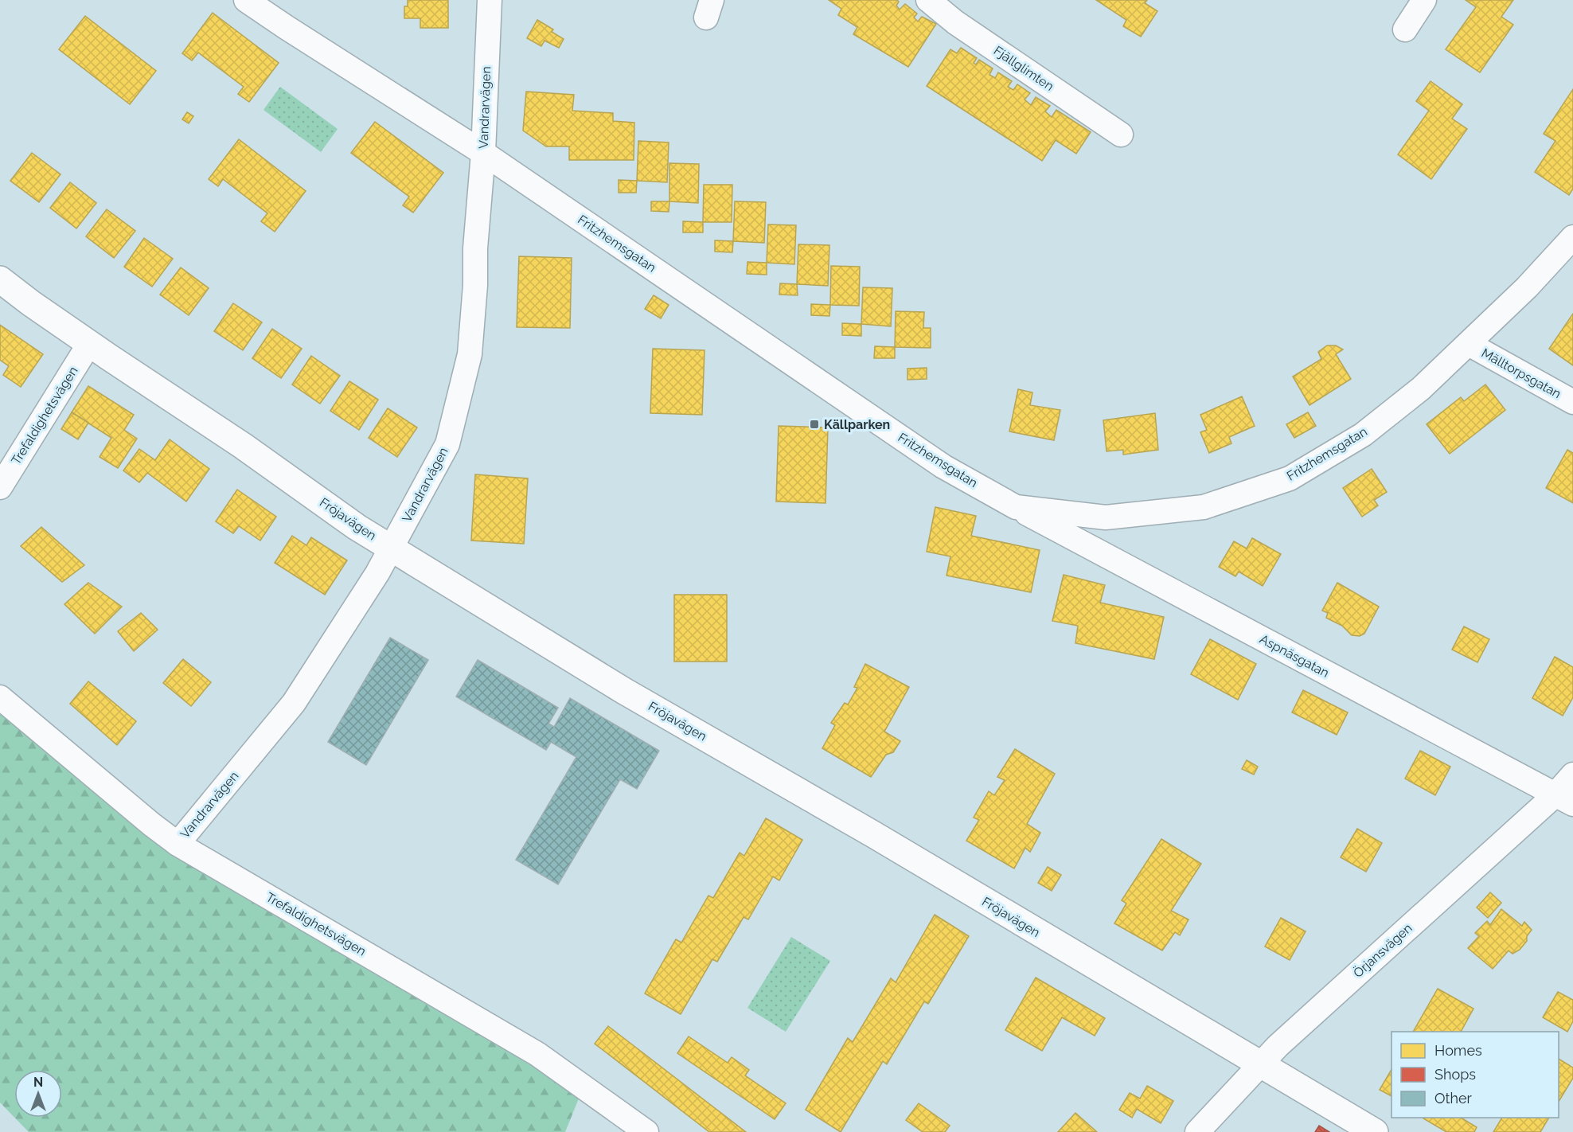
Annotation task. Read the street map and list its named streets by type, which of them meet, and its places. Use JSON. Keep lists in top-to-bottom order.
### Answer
{
  "streets": {
    "street": [
      "Fjällglimten",
      "Vandrarvägen",
      "Fritzhemsgatan",
      "Mälltorpsgatan",
      "Trefaldighetsvägen",
      "Fröjavägen",
      "Aspnäsgatan",
      "Örjansvägen"
    ]
  },
  "crossings": [
    ["Vandrarvägen", "Fritzhemsgatan"],
    ["Vandrarvägen", "Trefaldighetsvägen"],
    ["Vandrarvägen", "Fröjavägen"],
    ["Fritzhemsgatan", "Mälltorpsgatan"],
    ["Fritzhemsgatan", "Aspnäsgatan"],
    ["Trefaldighetsvägen", "Fröjavägen"],
    ["Fröjavägen", "Örjansvägen"],
    ["Aspnäsgatan", "Örjansvägen"]
  ],
  "places": {
    "transit": ["Källparken"]
  },
  "legend": ["Homes", "Shops", "Other"],
  "north": "top"
}
